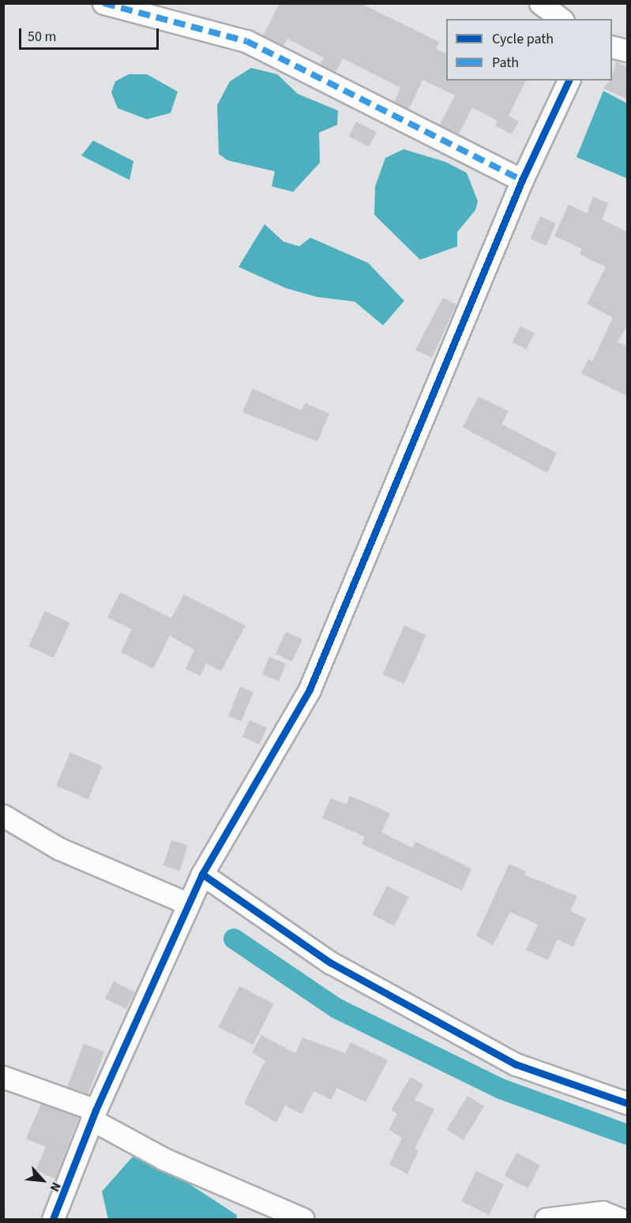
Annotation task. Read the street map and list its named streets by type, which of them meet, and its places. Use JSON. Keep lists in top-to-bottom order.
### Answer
{
  "legend": ["Cycle path", "Path"],
  "scale_bar": "50 m",
  "north": "bottom right"
}
